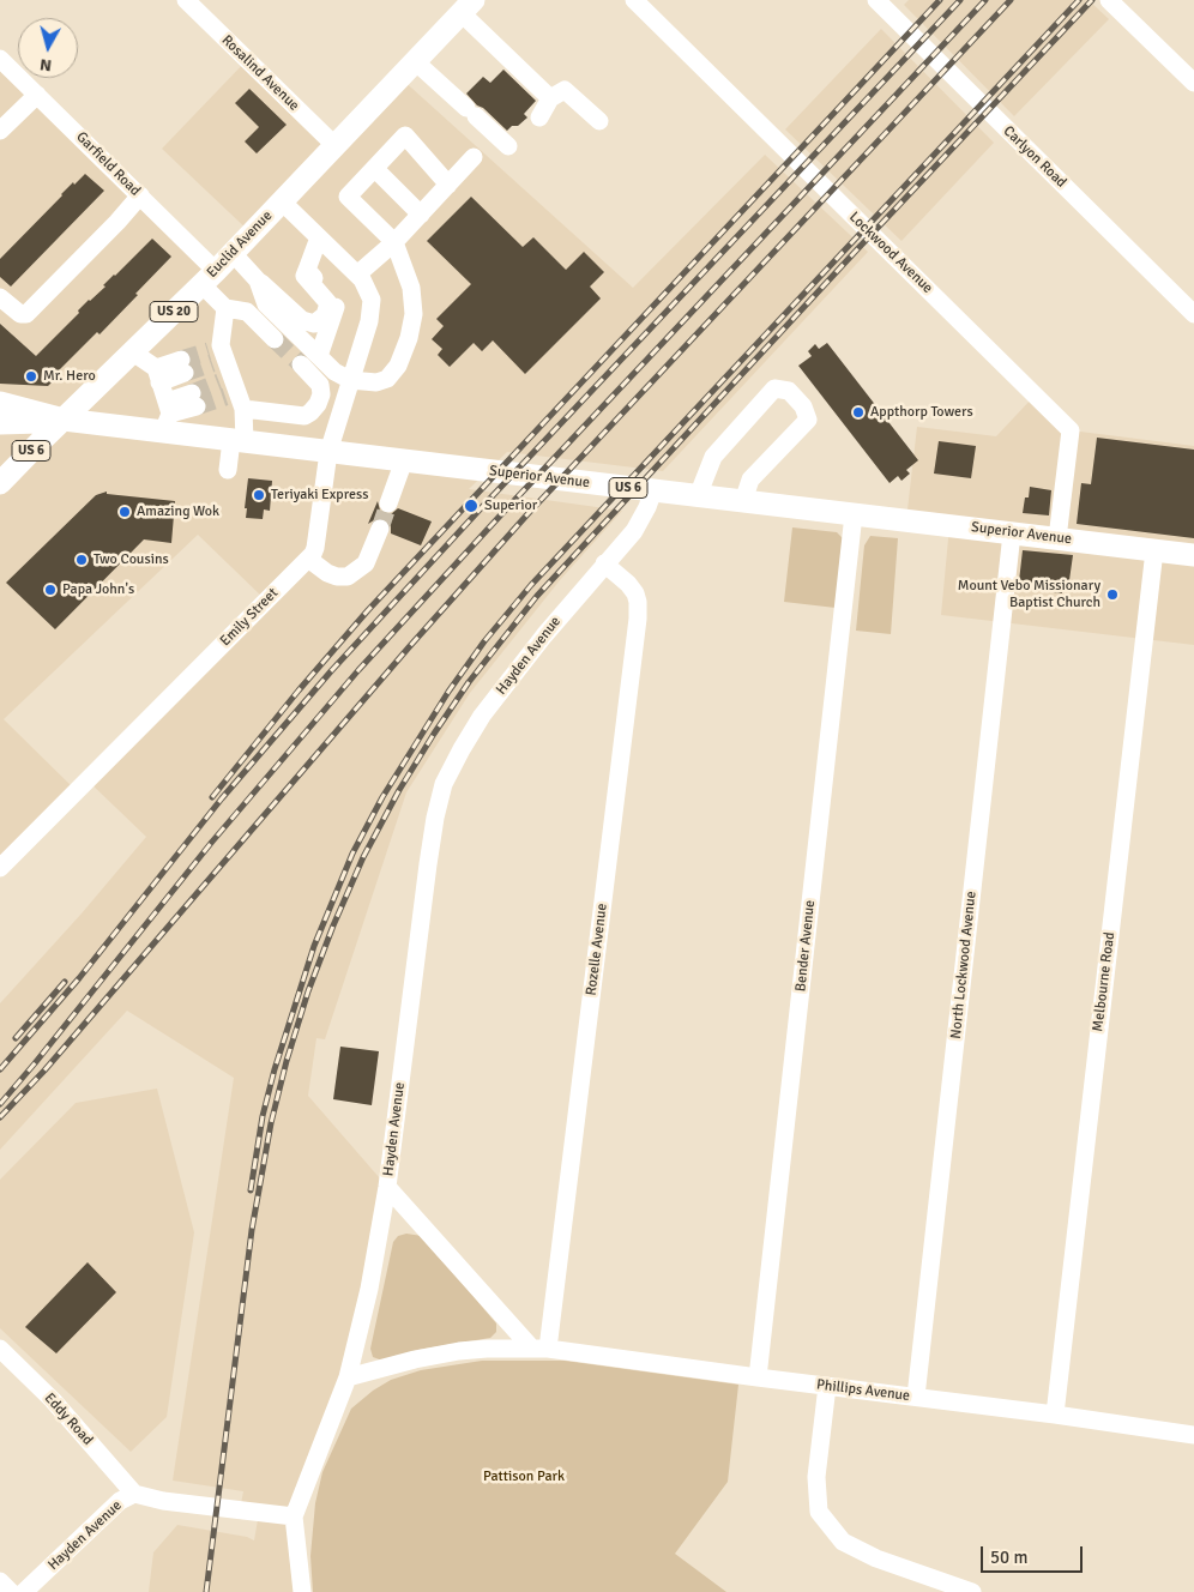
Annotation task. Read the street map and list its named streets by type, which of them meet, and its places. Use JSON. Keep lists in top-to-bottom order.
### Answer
{
  "streets": {
    "main road": [
      "Euclid Avenue",
      "US 20",
      "US 6",
      "Superior Avenue"
    ],
    "street": [
      "Rosalind Avenue",
      "Carlyon Road",
      "Garfield Road",
      "Lockwood Avenue",
      "Emily Street",
      "Hayden Avenue",
      "Bender Avenue",
      "Rozelle Avenue",
      "North Lockwood Avenue",
      "Melbourne Road",
      "Phillips Avenue",
      "Eddy Road"
    ]
  },
  "crossings": [
    ["Rosalind Avenue", "Euclid Avenue"],
    ["Garfield Road", "Euclid Avenue"],
    ["Euclid Avenue", "Superior Avenue"],
    ["Lockwood Avenue", "Superior Avenue"],
    ["Superior Avenue", "Emily Street"],
    ["Superior Avenue", "Hayden Avenue"],
    ["Superior Avenue", "Bender Avenue"],
    ["Superior Avenue", "North Lockwood Avenue"],
    ["Superior Avenue", "Melbourne Road"],
    ["Hayden Avenue", "Rozelle Avenue"],
    ["Hayden Avenue", "Phillips Avenue"],
    ["Hayden Avenue", "Eddy Road"],
    ["Bender Avenue", "Phillips Avenue"],
    ["Rozelle Avenue", "Phillips Avenue"],
    ["North Lockwood Avenue", "Phillips Avenue"],
    ["Melbourne Road", "Phillips Avenue"]
  ],
  "parks": ["Pattison Park"],
  "places": [
    "Mr. Hero",
    "Appthorp Towers",
    "Teriyaki Express",
    "Superior",
    "Amazing Wok",
    "Two Cousins",
    "Papa John's",
    "Mount Vebo Missionary Baptist Church"
  ],
  "scale_bar": "50 m",
  "north": "bottom"
}
